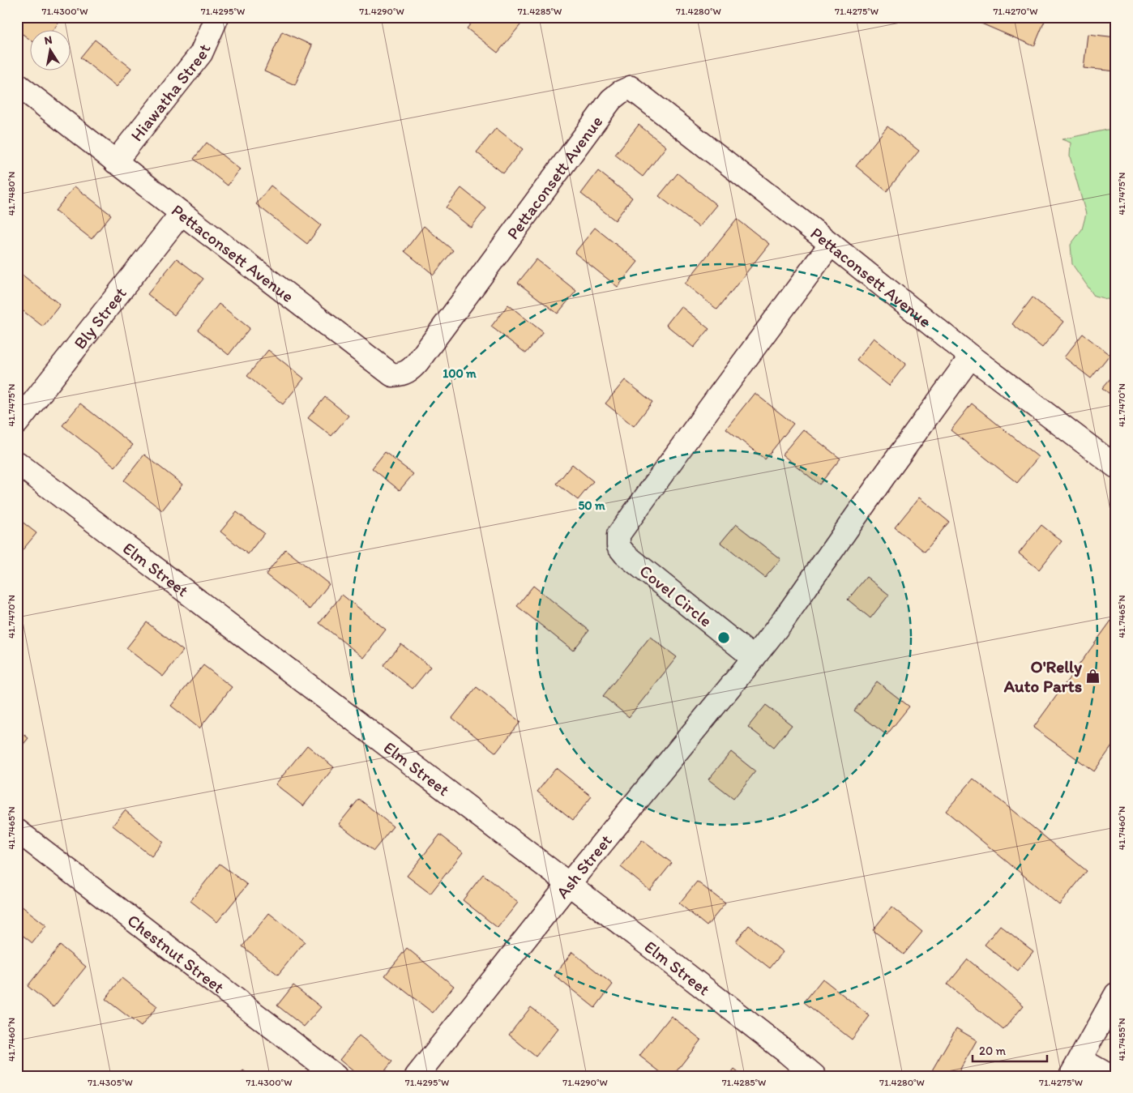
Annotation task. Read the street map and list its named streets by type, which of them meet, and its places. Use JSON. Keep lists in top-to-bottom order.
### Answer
{
  "streets": {
    "street": [
      "Hiawatha Street",
      "Pettaconsett Avenue",
      "Bly Street",
      "Elm Street",
      "Covel Circle",
      "Ash Street",
      "Chestnut Street"
    ]
  },
  "crossings": [
    ["Hiawatha Street", "Pettaconsett Avenue"],
    ["Pettaconsett Avenue", "Bly Street"],
    ["Pettaconsett Avenue", "Covel Circle"],
    ["Elm Street", "Ash Street"],
    ["Covel Circle", "Ash Street"]
  ],
  "places": {
    "shop": ["O'Relly Auto Parts"]
  },
  "scale_bar": "20 m",
  "north": "top",
  "coordinates": [
    "71.4300°W",
    "71.4295°W",
    "71.4290°W",
    "71.4285°W",
    "71.4280°W",
    "71.4275°W",
    "71.4270°W",
    "41.7475°N",
    "41.7480°N",
    "41.7470°N",
    "41.7465°N",
    "41.7460°N",
    "41.7455°N",
    "71.4305°W"
  ],
  "rings": ["100 m", "50 m"]
}
